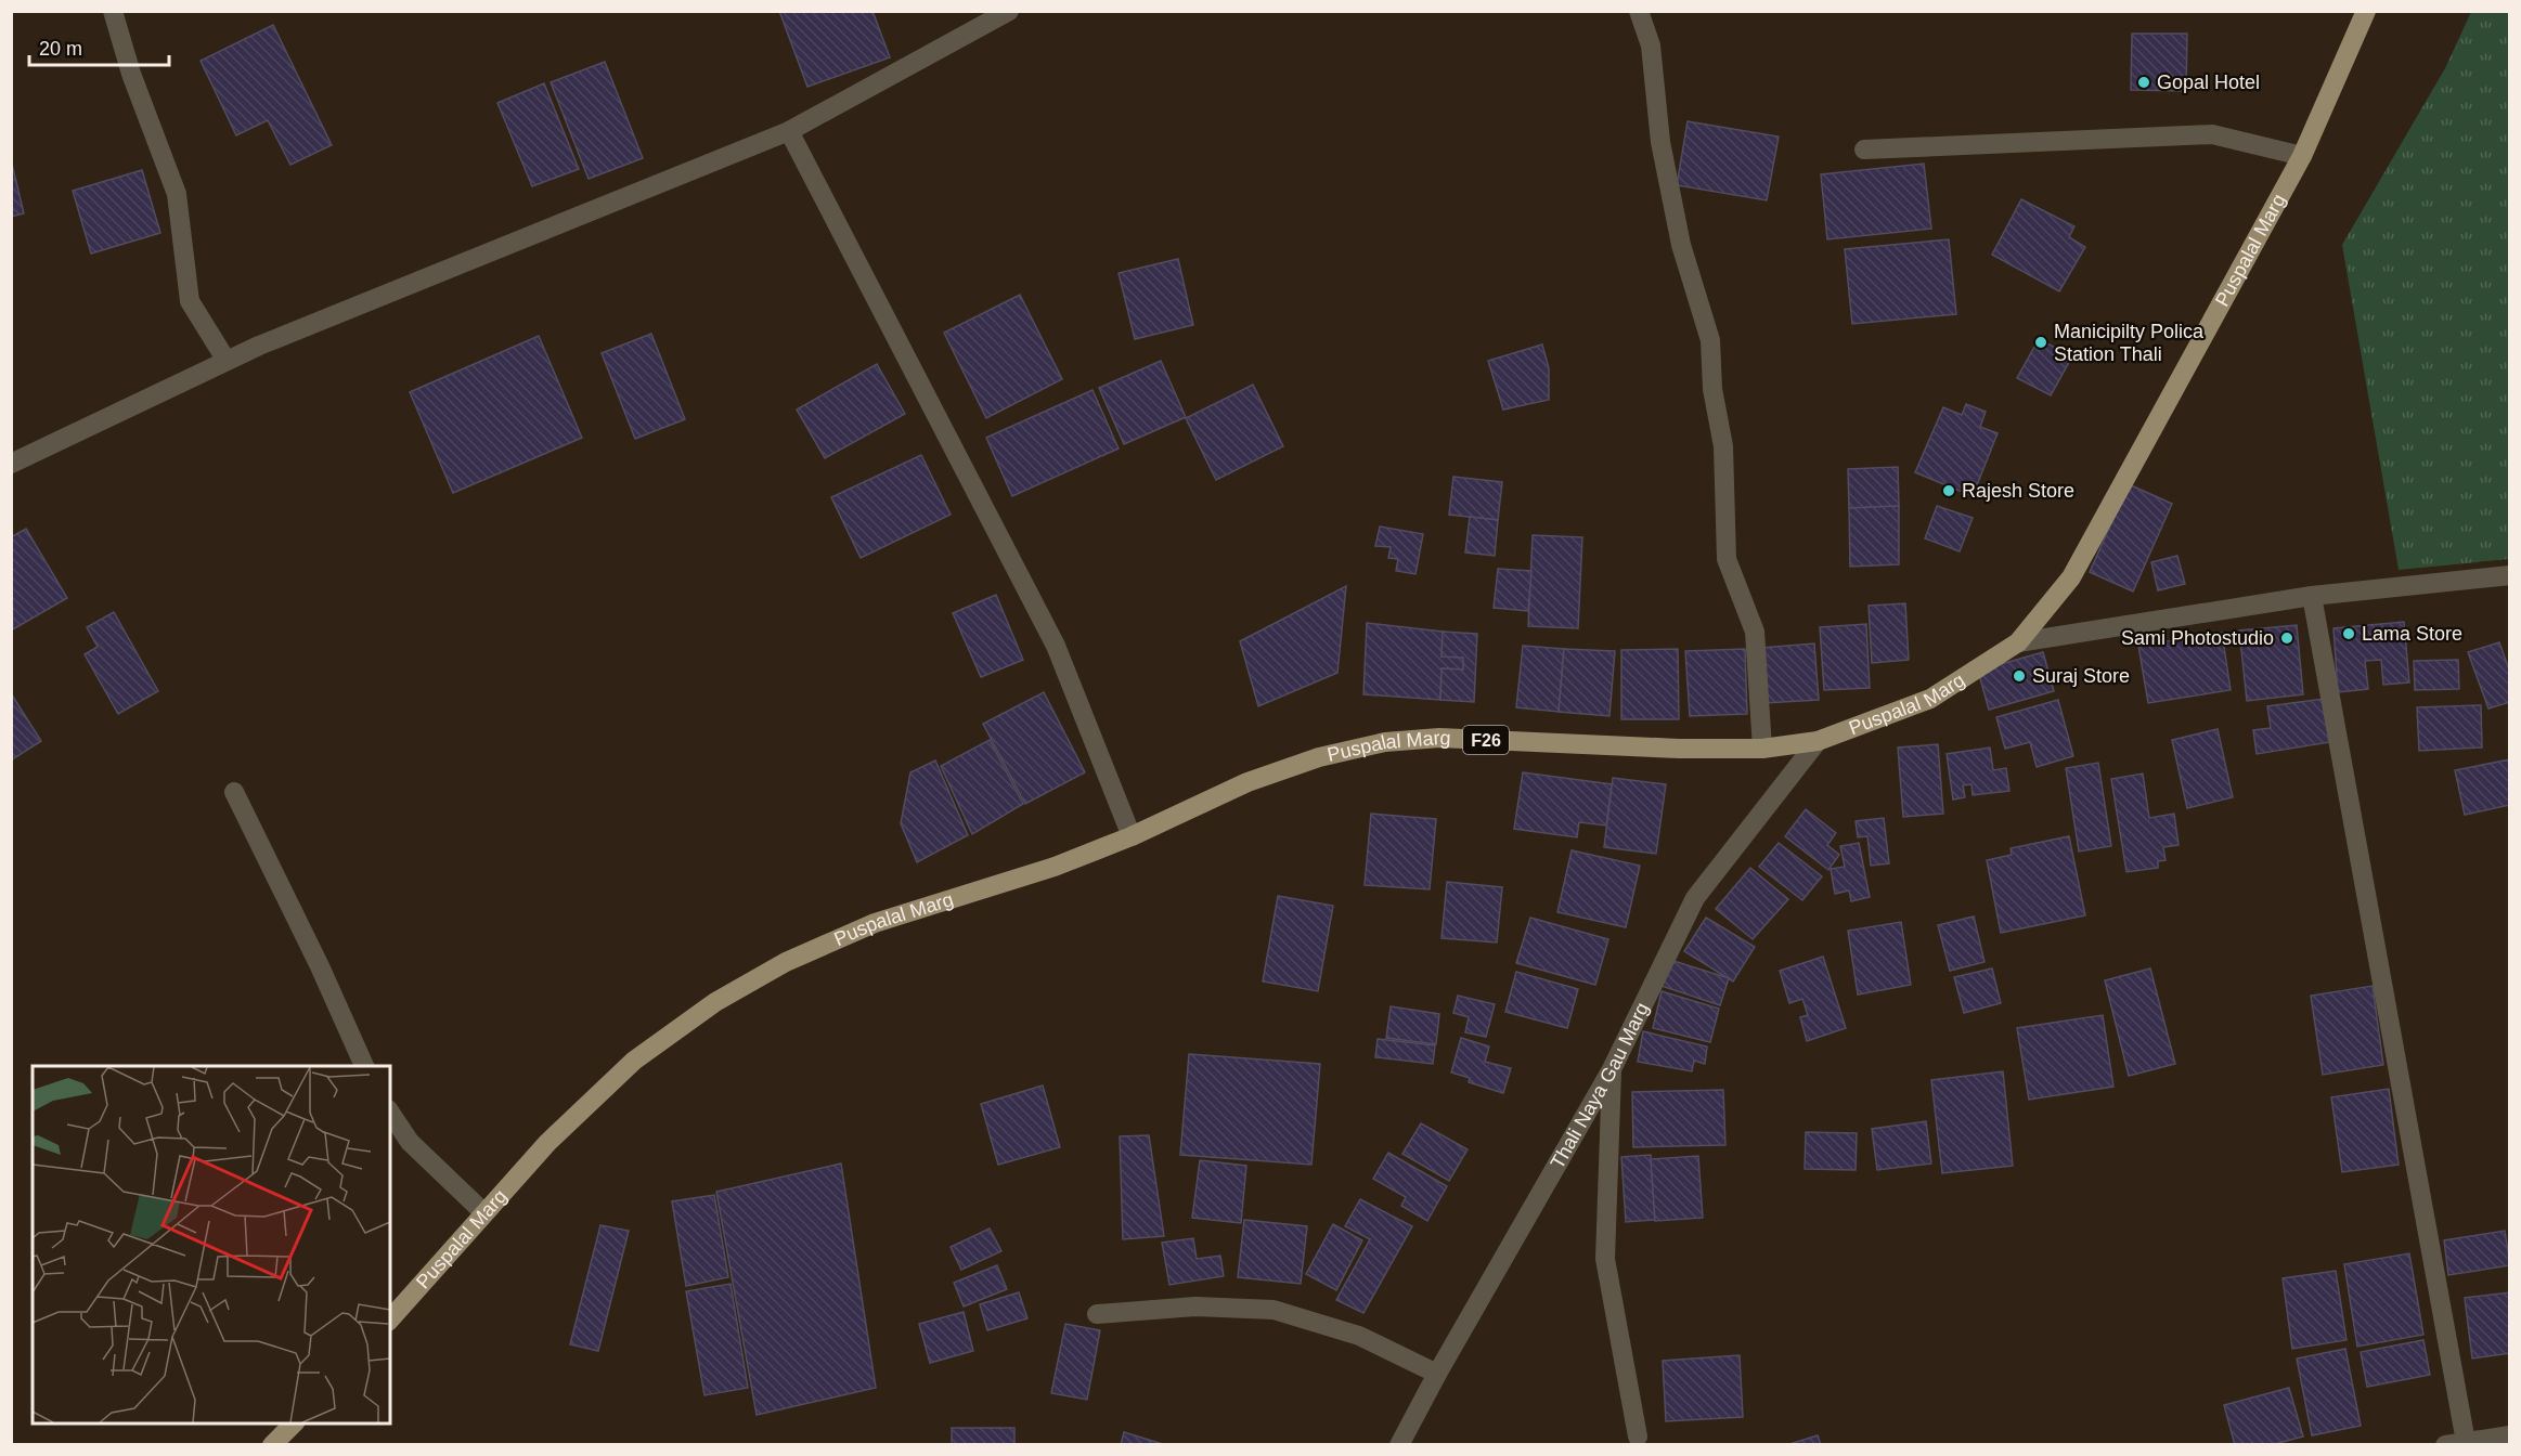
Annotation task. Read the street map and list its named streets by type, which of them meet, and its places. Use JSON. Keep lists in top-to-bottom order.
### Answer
{
  "streets": {
    "main road": ["Puspalal Marg", "F26"],
    "street": ["Thali Naya Gau Marg"]
  },
  "crossings": [
    ["Puspalal Marg", "Thali Naya Gau Marg"]
  ],
  "places": [
    "Gopal Hotel",
    "Manicipilty Polica Station Thali",
    "Rajesh Store",
    "Lama Store",
    "Sami Photostudio",
    "Suraj Store"
  ],
  "scale_bar": "20 m"
}
